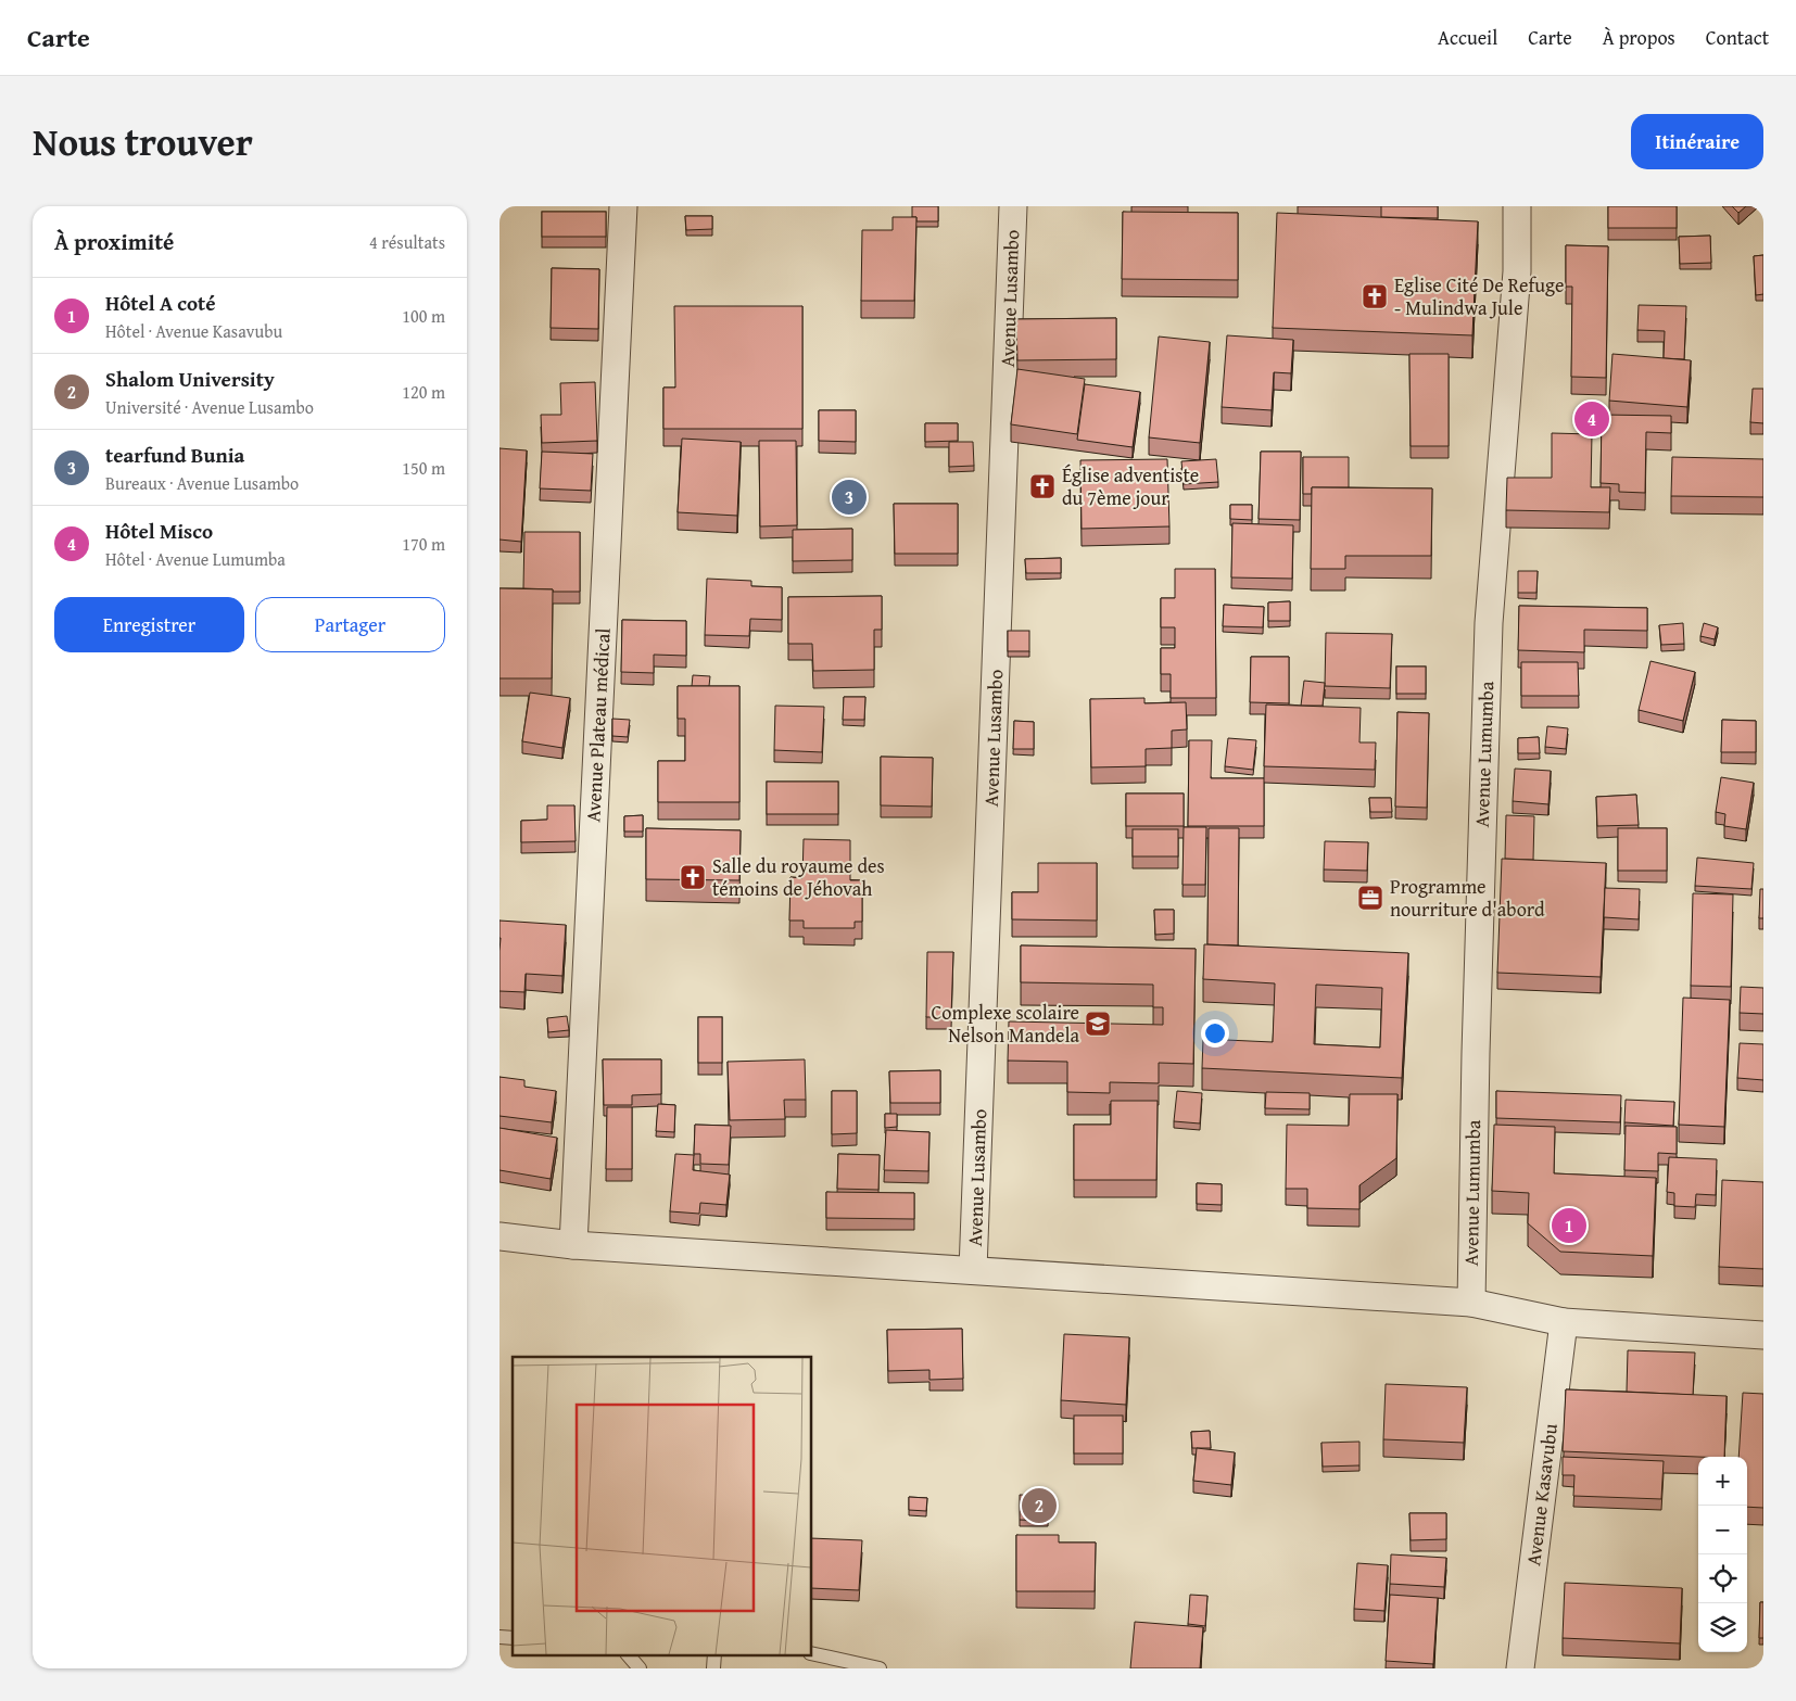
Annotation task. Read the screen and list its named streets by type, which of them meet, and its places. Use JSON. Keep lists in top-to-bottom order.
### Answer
{
  "streets": {
    "street": [
      "Avenue Lusambo",
      "Avenue Plateau médical",
      "Avenue Lumumba",
      "Avenue Kasavubu"
    ]
  },
  "places": {
    "church": ["Eglise Cité De Refuge - Mulindwa Jule", "Église adventiste du 7ème jour", "Salle du royaume des témoins de Jéhovah"],
    "office": ["Programme nourriture d'abord"],
    "school or university": ["Complexe scolaire Nelson Mandela"]
  },
  "page": {
    "header": "Carte",
    "nav": [
      "Accueil",
      "Carte",
      "À propos",
      "Contact"
    ],
    "title": "Nous trouver",
    "buttons": [
      "Itinéraire",
      ["Enregistrer", "Partager"]
    ],
    "heading": ["À proximité", "4 résultats"],
    "list": [
      {
        "mark": "1",
        "name": "Hôtel A coté",
        "note": "Hôtel · Avenue Kasavubu",
        "value": "100 m"
      },
      {
        "mark": "2",
        "name": "Shalom University",
        "note": "Université · Avenue Lusambo",
        "value": "120 m"
      },
      {
        "mark": "3",
        "name": "tearfund Bunia",
        "note": "Bureaux · Avenue Lusambo",
        "value": "150 m"
      },
      {
        "mark": "4",
        "name": "Hôtel Misco",
        "note": "Hôtel · Avenue Lumumba",
        "value": "170 m"
      }
    ],
    "pins": [
      "4",
      "3",
      "1",
      "2"
    ],
    "map_buttons": ["+", "−"]
  }
}
